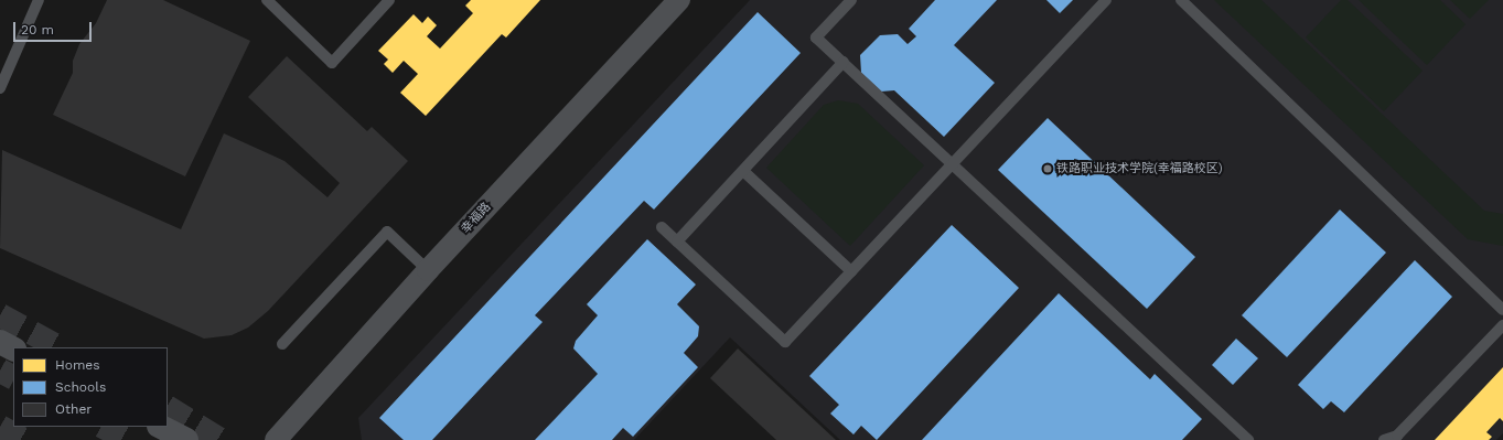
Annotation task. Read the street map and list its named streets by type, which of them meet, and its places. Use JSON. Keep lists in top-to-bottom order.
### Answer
{
  "streets": {
    "street": ["幸福路"]
  },
  "places": ["铁路职业技术学院(幸福路校区)"],
  "legend": ["Homes", "Schools", "Other"],
  "scale_bar": "20 m"
}
